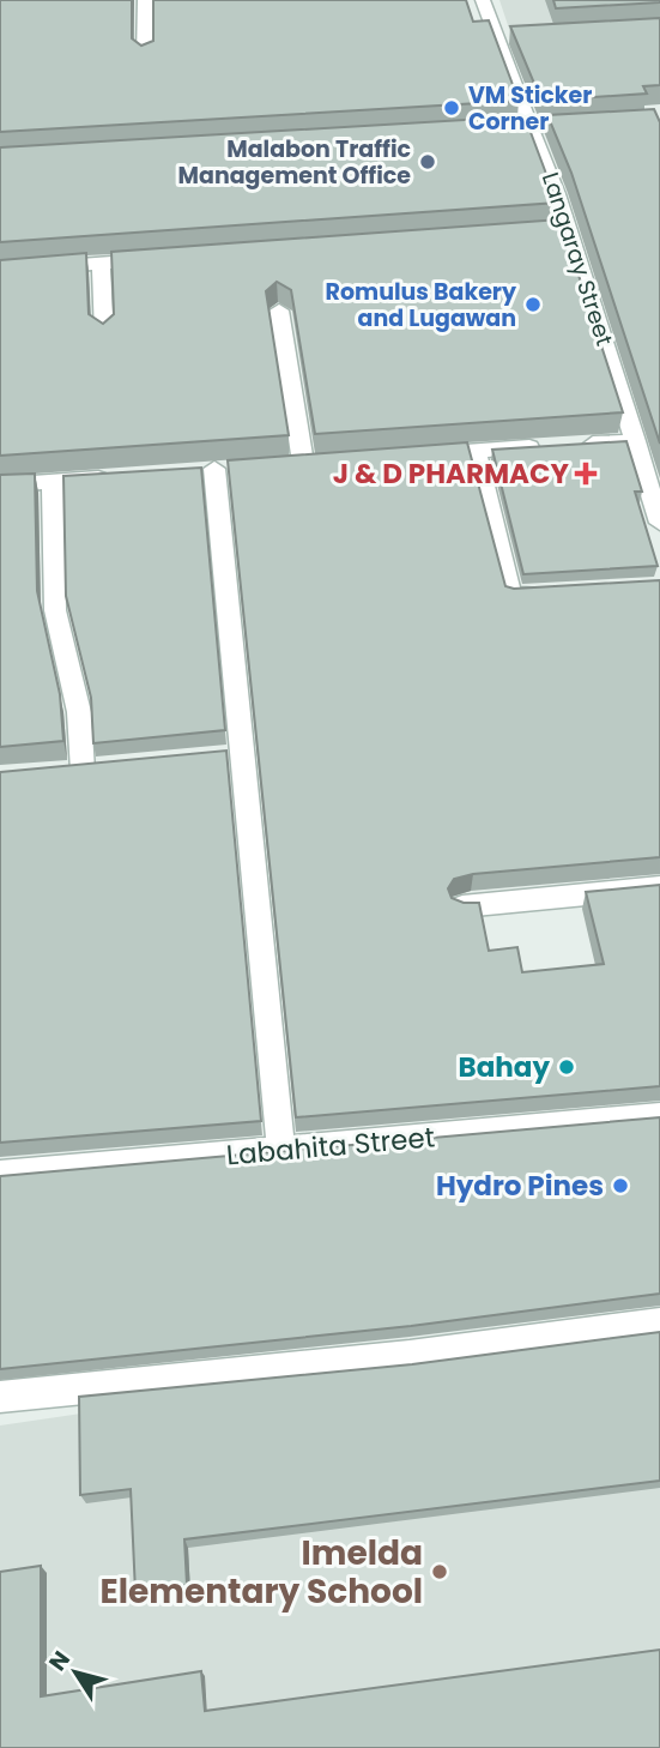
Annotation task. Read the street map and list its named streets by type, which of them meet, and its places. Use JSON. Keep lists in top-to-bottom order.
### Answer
{
  "streets": {
    "street": ["Langaray Street", "Labahita Street"]
  },
  "places": {
    "other": [
      "VM Sticker Corner",
      "Malabon Traffic Management Office",
      "Romulus Bakery and Lugawan",
      "Bahay",
      "Hydro Pines",
      "Imelda Elementary School"
    ],
    "health": ["J & D PHARMACY"]
  },
  "north": "top left"
}
